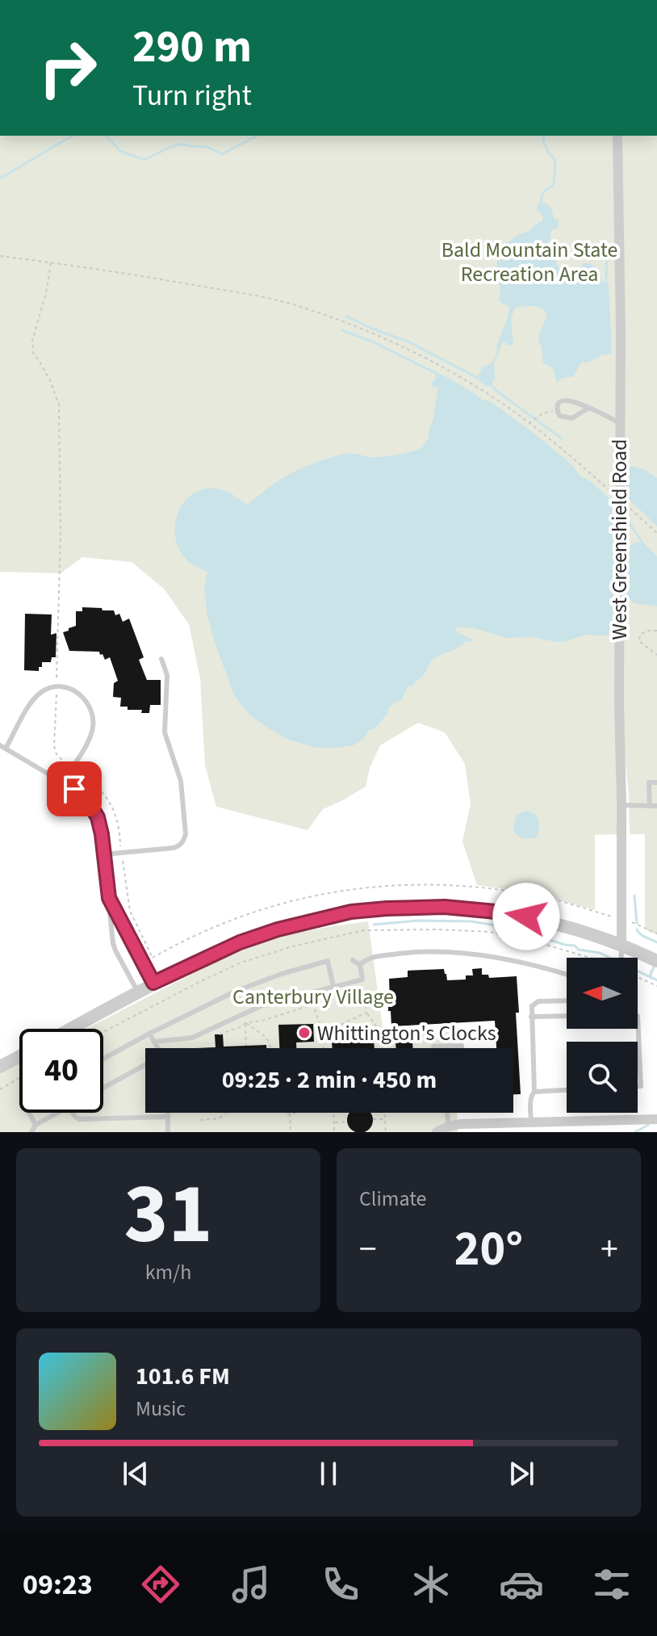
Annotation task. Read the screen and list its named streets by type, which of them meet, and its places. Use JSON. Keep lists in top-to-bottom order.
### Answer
{
  "streets": {
    "street": ["West Greenshield Road"]
  },
  "parks": ["Bald Mountain State Recreation Area", "Canterbury Village"],
  "places": ["Whittington's Clocks"],
  "north": "left",
  "page": {
    "turn": ["290 m", "Turn right"],
    "limit": "40",
    "trip": "09:25 · 2 min · 450 m",
    "tile": [
      ["31", "km/h"],
      "Climate"
    ],
    "heat": ["−", "20°", "+"],
    "song": ["101.6 FM", "Music"],
    "tabs": "09:23"
  }
}
